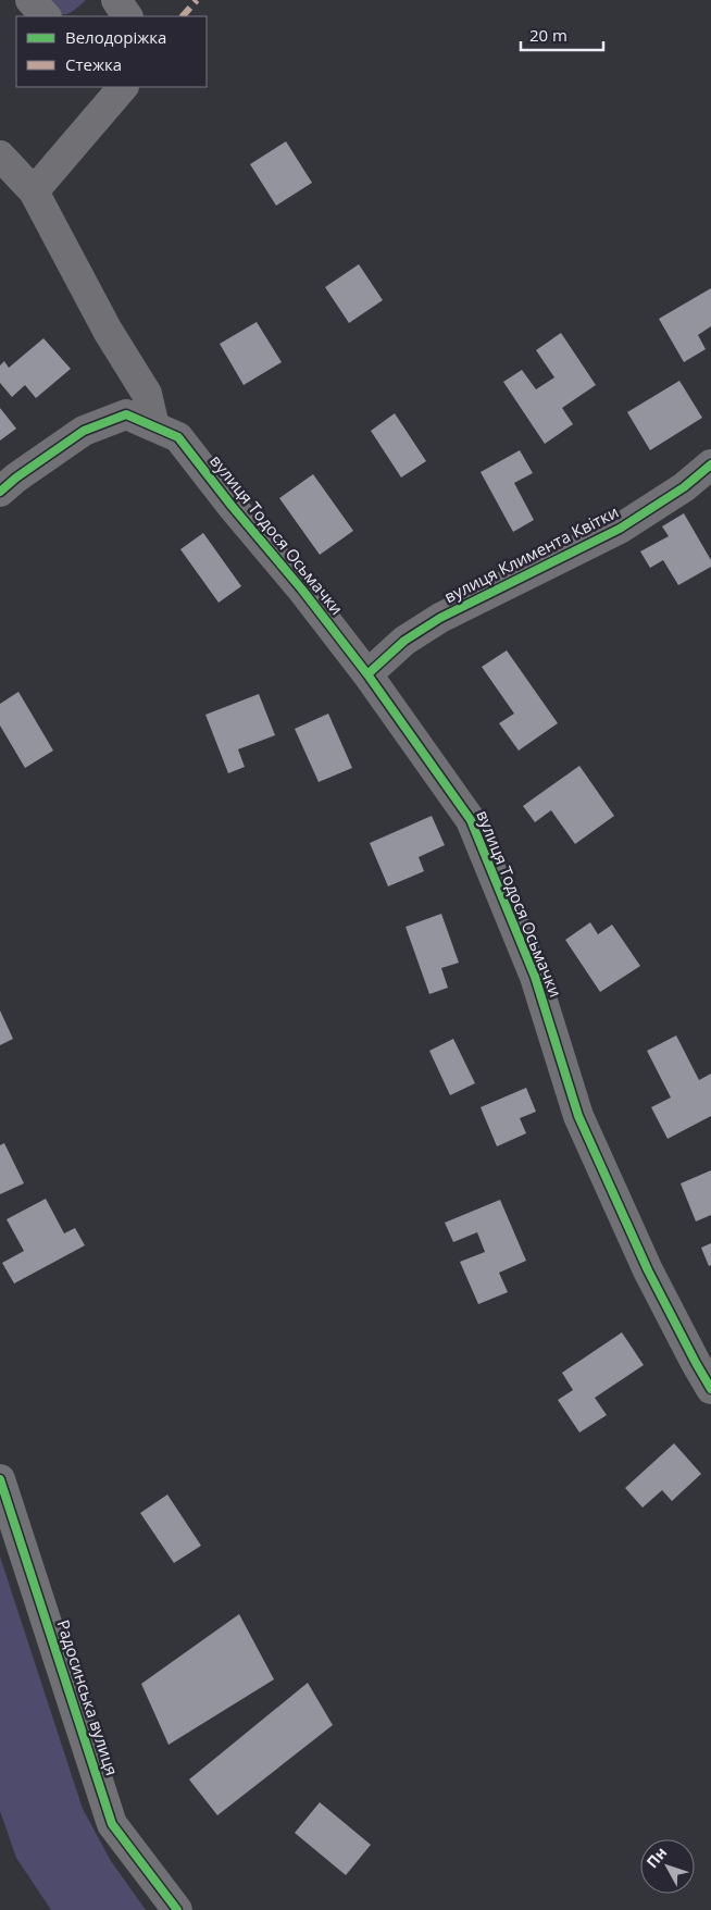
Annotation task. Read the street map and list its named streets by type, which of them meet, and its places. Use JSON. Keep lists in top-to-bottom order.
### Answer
{
  "streets": {
    "street": ["вулиця Тодося Осьмачки", "вулиця Климента Квітки", "Радосинська вулиця"]
  },
  "crossings": [
    ["вулиця Тодося Осьмачки", "вулиця Климента Квітки"]
  ],
  "legend": ["Велодоріжка", "Стежка"],
  "scale_bar": "20 m",
  "north": "top left"
}
